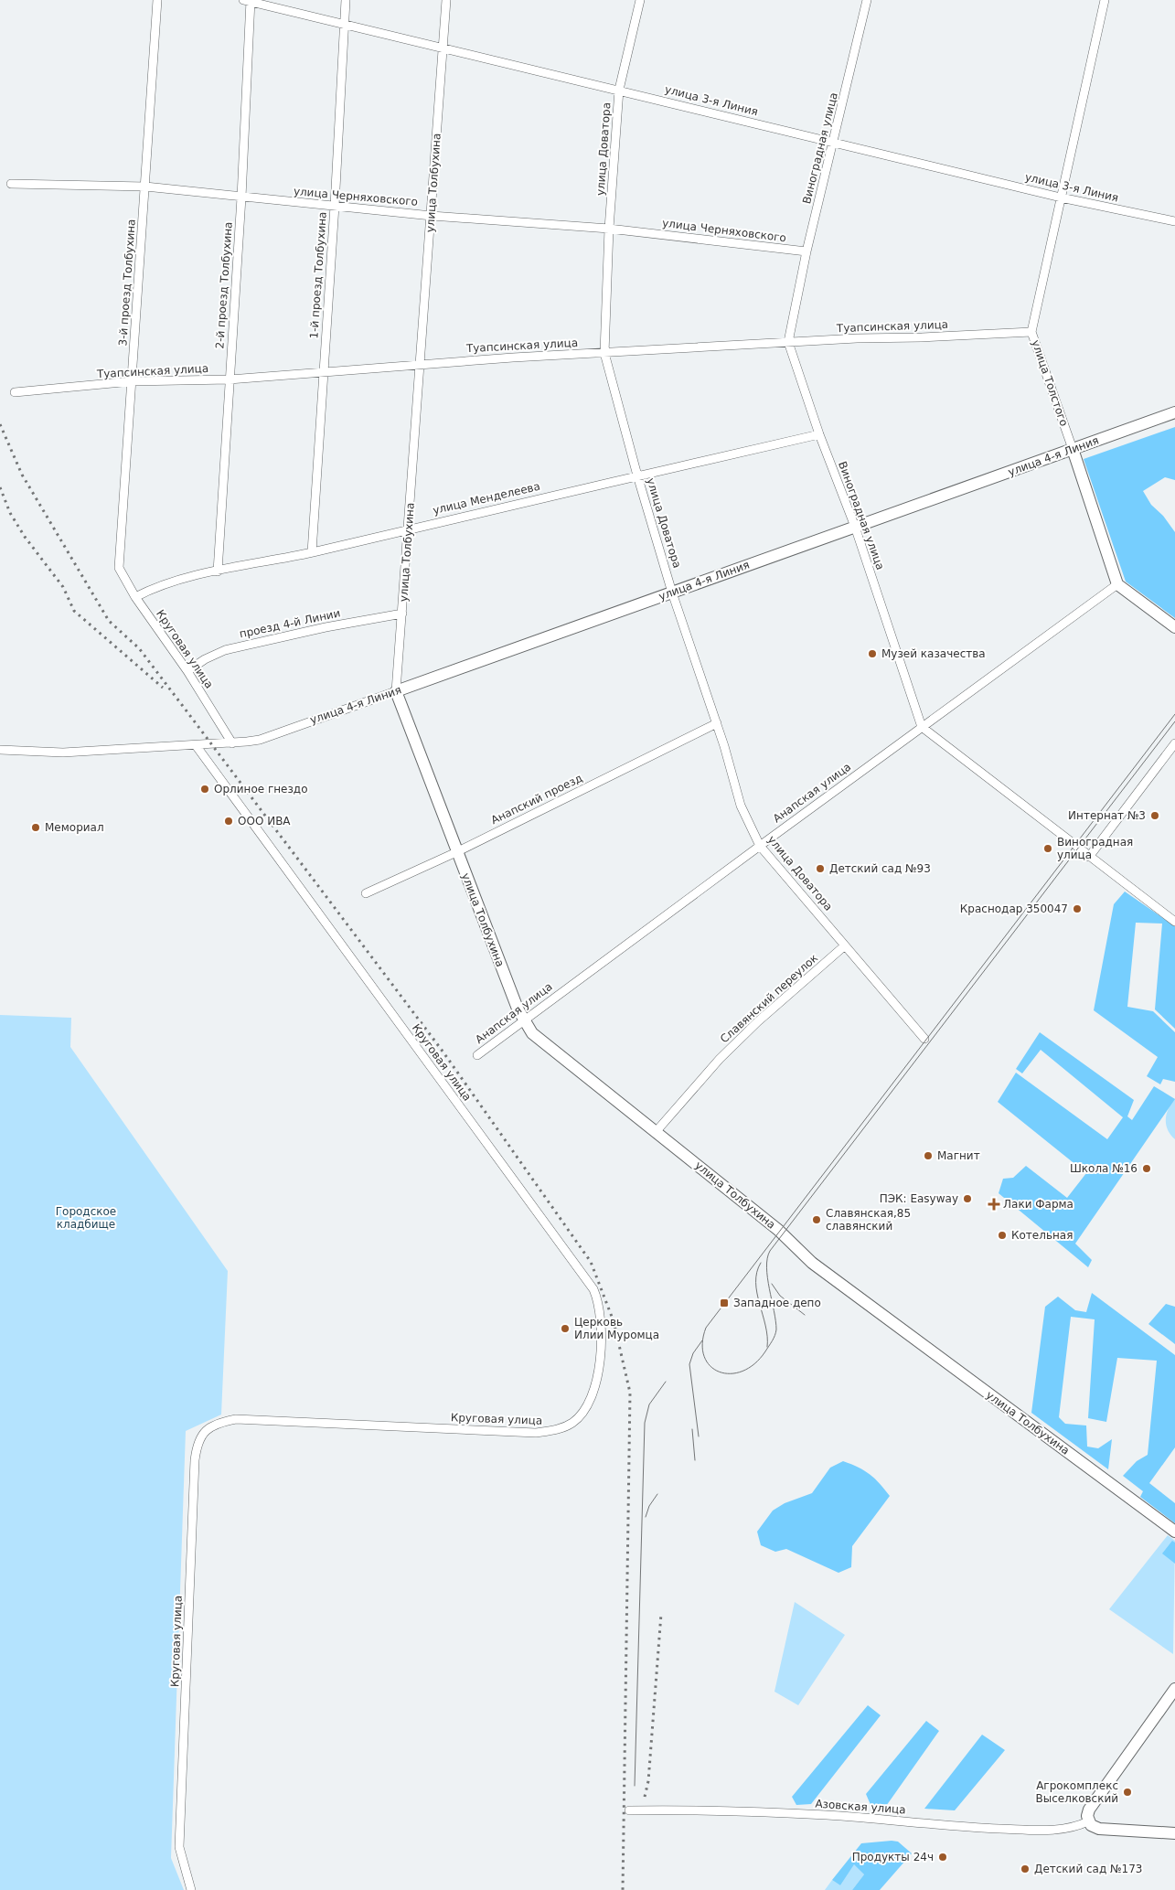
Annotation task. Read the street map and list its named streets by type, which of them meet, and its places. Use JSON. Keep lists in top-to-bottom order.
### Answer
{
  "streets": {
    "street": [
      "улица 3-я Линия",
      "Виноградная улица",
      "улица Доватора",
      "улица Толбухина",
      "улица Черняховского",
      "1-й проезд Толбухина",
      "3-й проезд Толбухина",
      "2-й проезд Толбухина",
      "Туапсинская улица",
      "улица Толстого",
      "улица 4-я Линия",
      "улица Менделеева",
      "проезд 4-й Линии",
      "Круговая улица",
      "Анапская улица",
      "Анапский проезд",
      "Славянский переулок",
      "Азовская улица"
    ]
  },
  "crossings": [
    ["улица 3-я Линия", "Виноградная улица"],
    ["улица 3-я Линия", "улица Доватора"],
    ["улица 3-я Линия", "улица Толбухина"],
    ["улица 3-я Линия", "1-й проезд Толбухина"],
    ["улица 3-я Линия", "2-й проезд Толбухина"],
    ["улица 3-я Линия", "улица Толстого"],
    ["Виноградная улица", "улица Черняховского"],
    ["Виноградная улица", "Туапсинская улица"],
    ["Виноградная улица", "улица 4-я Линия"],
    ["Виноградная улица", "улица Менделеева"],
    ["Виноградная улица", "Анапская улица"],
    ["улица Доватора", "улица Черняховского"],
    ["улица Доватора", "Туапсинская улица"],
    ["улица Доватора", "улица 4-я Линия"],
    ["улица Доватора", "улица Менделеева"],
    ["улица Доватора", "Анапская улица"],
    ["улица Доватора", "Анапский проезд"],
    ["улица Доватора", "Славянский переулок"],
    ["улица Толбухина", "улица Черняховского"],
    ["улица Толбухина", "Туапсинская улица"],
    ["улица Толбухина", "улица 4-я Линия"],
    ["улица Толбухина", "улица Менделеева"],
    ["улица Толбухина", "проезд 4-й Линии"],
    ["улица Толбухина", "Анапская улица"],
    ["улица Толбухина", "Анапский проезд"],
    ["улица Толбухина", "Славянский переулок"],
    ["улица Черняховского", "1-й проезд Толбухина"],
    ["улица Черняховского", "3-й проезд Толбухина"],
    ["улица Черняховского", "2-й проезд Толбухина"],
    ["1-й проезд Толбухина", "Туапсинская улица"],
    ["1-й проезд Толбухина", "улица Менделеева"],
    ["3-й проезд Толбухина", "Туапсинская улица"],
    ["3-й проезд Толбухина", "Круговая улица"],
    ["2-й проезд Толбухина", "Туапсинская улица"],
    ["2-й проезд Толбухина", "улица Менделеева"],
    ["Туапсинская улица", "улица Толстого"],
    ["улица Толстого", "улица 4-я Линия"],
    ["улица Толстого", "Анапская улица"],
    ["улица 4-я Линия", "Круговая улица"],
    ["улица Менделеева", "Круговая улица"],
    ["проезд 4-й Линии", "Круговая улица"]
  ],
  "parks": ["Городское кладбище"],
  "places": {
    "other": [
      "Музей казачества",
      "Орлиное гнездо",
      "Интернат №3",
      "ООО ИВА",
      "Мемориал",
      "Виноградная улица",
      "Детский сад №93",
      "Краснодар 350047",
      "Магнит",
      "Школа №16",
      "ПЭК: Easyway",
      "Славянская,85 славянский",
      "Котельная",
      "Церковь Илии Муромца",
      "Агрокомплекс Выселковский",
      "Продукты 24ч",
      "Детский cад №173"
    ],
    "health": ["Лаки Фарма"],
    "transit": ["Западное депо"]
  }
}
